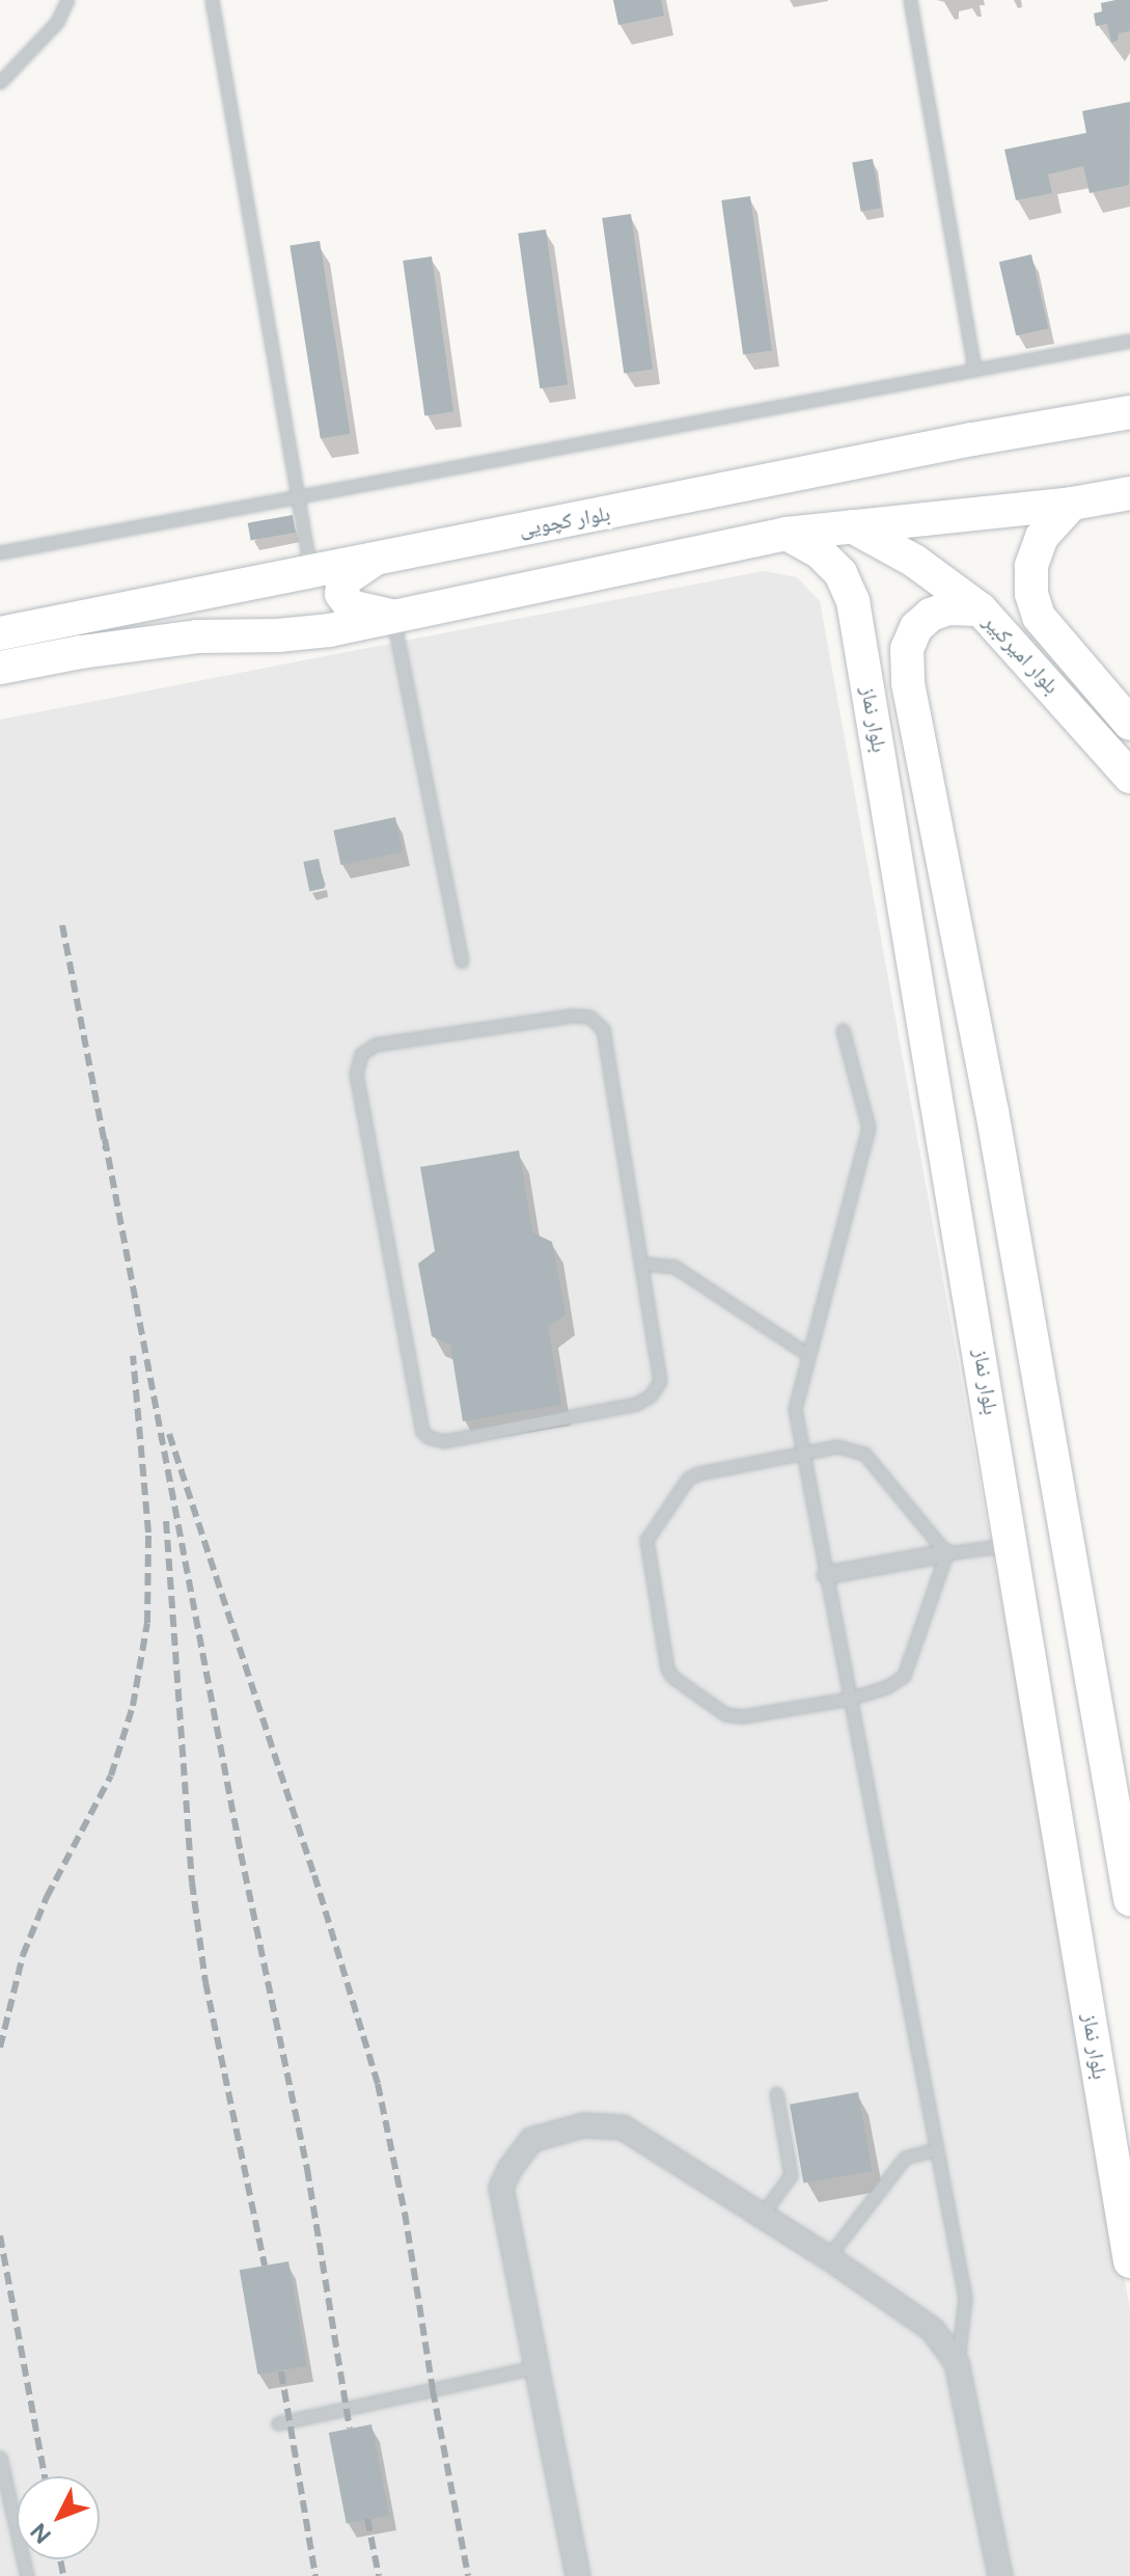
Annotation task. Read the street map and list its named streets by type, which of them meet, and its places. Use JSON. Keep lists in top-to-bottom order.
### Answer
{
  "streets": {
    "main road": ["بلوار کچویی", "بلوار امیرکبیر", "بلوار نماز"]
  },
  "crossings": [
    ["بلوار امیرکبیر", "بلوار نماز"]
  ],
  "north": "bottom left"
}
